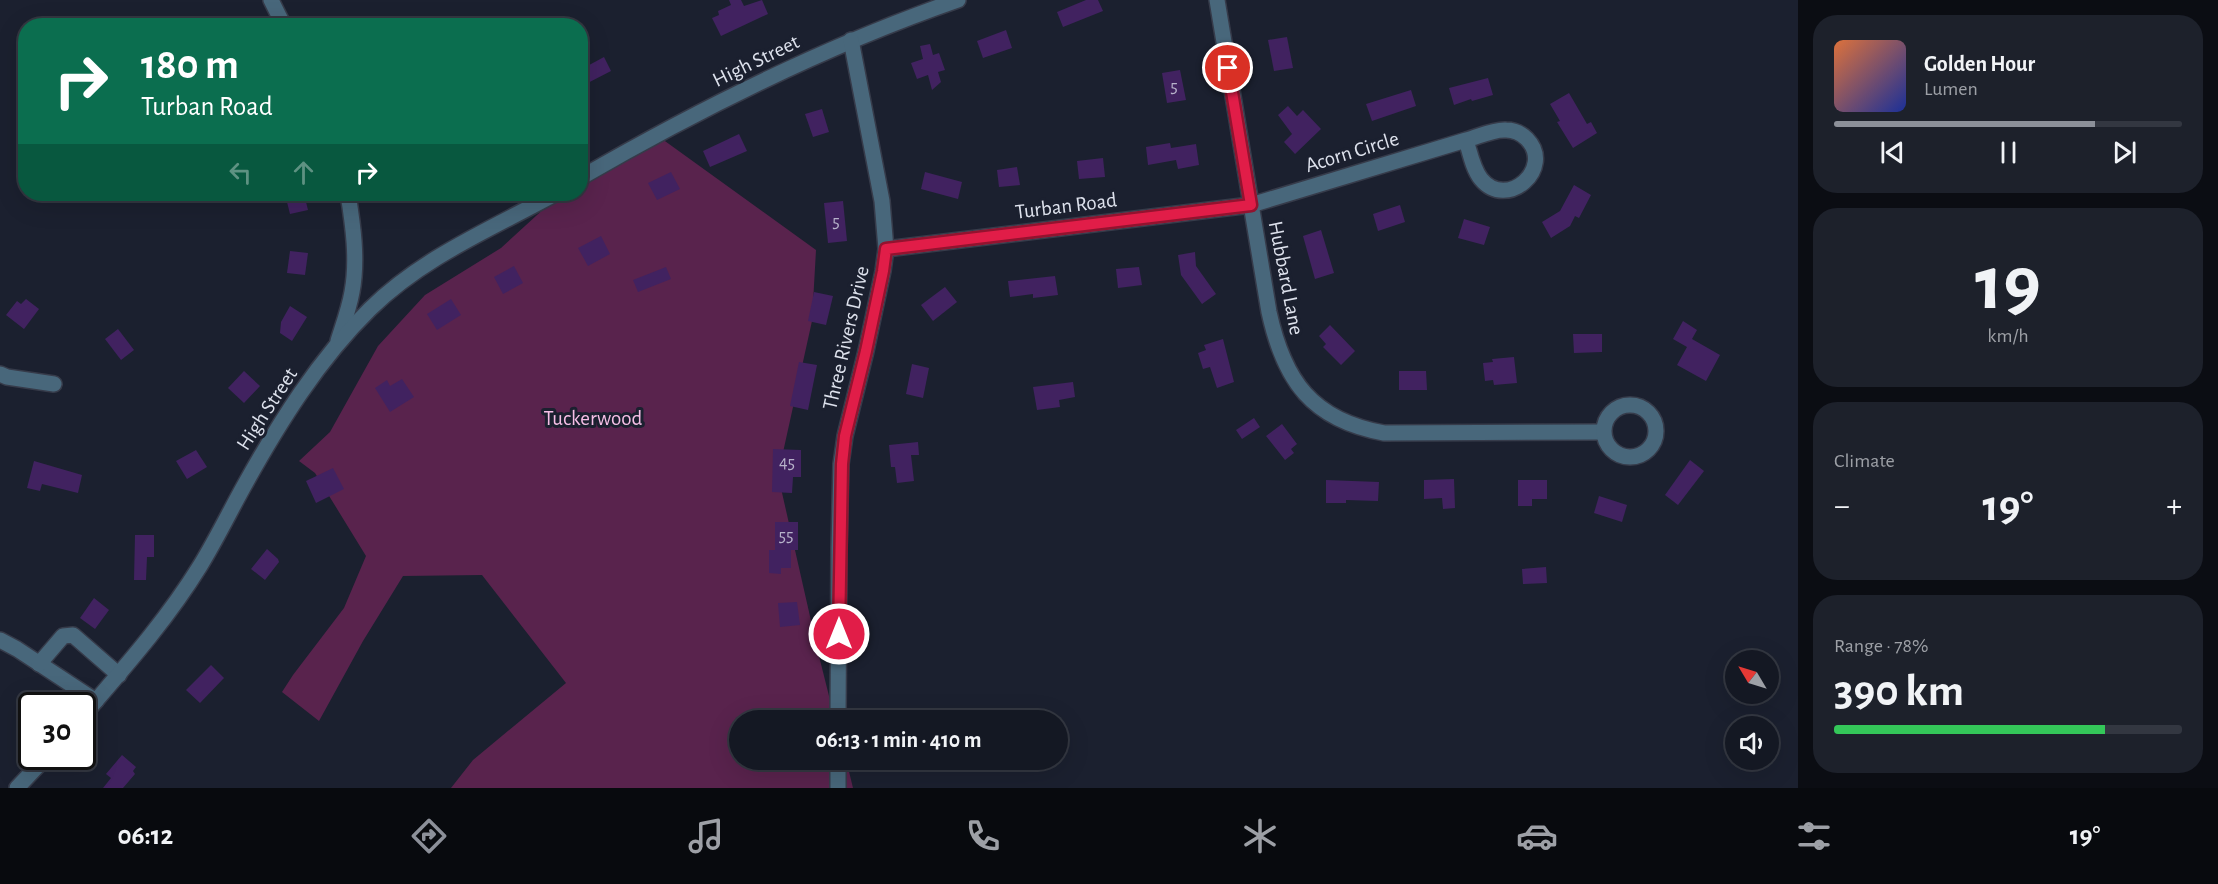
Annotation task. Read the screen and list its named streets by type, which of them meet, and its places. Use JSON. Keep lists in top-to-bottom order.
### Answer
{
  "streets": {
    "street": [
      "High Street",
      "Acorn Circle",
      "Turban Road",
      "Hubbard Lane",
      "Three Rivers Drive"
    ]
  },
  "crossings": [
    ["High Street", "Three Rivers Drive"],
    ["Acorn Circle", "Turban Road"],
    ["Acorn Circle", "Hubbard Lane"],
    ["Turban Road", "Hubbard Lane"],
    ["Turban Road", "Three Rivers Drive"]
  ],
  "parks": ["Tuckerwood"],
  "house_numbers": [
    "5",
    "5",
    "45",
    "55"
  ],
  "north": "top left",
  "page": {
    "turn": ["180 m", "Turban Road"],
    "song": ["Golden Hour", "Lumen"],
    "tile": [
      ["19", "km/h"],
      "Climate",
      ["Range · 78%", "390 km"]
    ],
    "heat": ["−", "19°", "+"],
    "limit": "30",
    "trip": "06:13 · 1 min · 410 m",
    "tabs": ["06:12", "19°"]
  }
}
